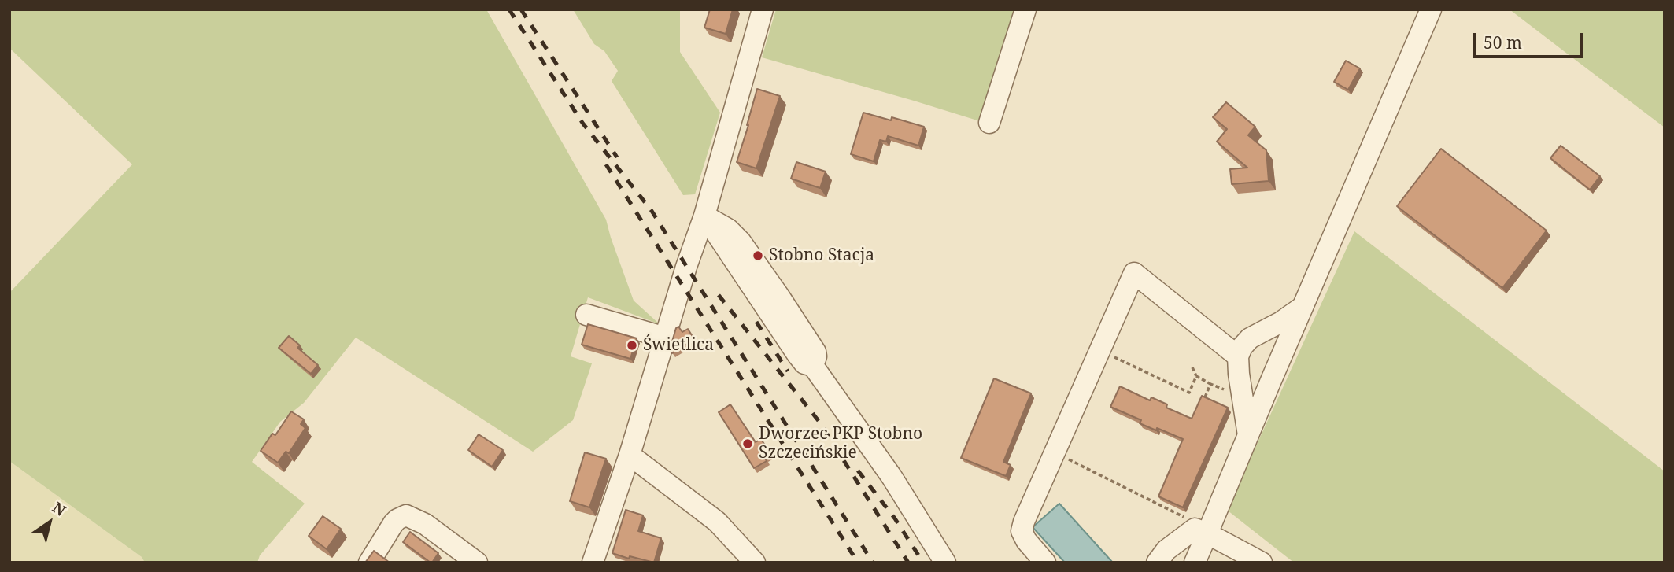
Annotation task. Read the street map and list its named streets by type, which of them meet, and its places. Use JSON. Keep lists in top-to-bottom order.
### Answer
{
  "places": ["Stobno Stacja", "Świetlica", "Dworzec PKP Stobno Szczecińskie"],
  "scale_bar": "50 m",
  "north": "top right"
}
